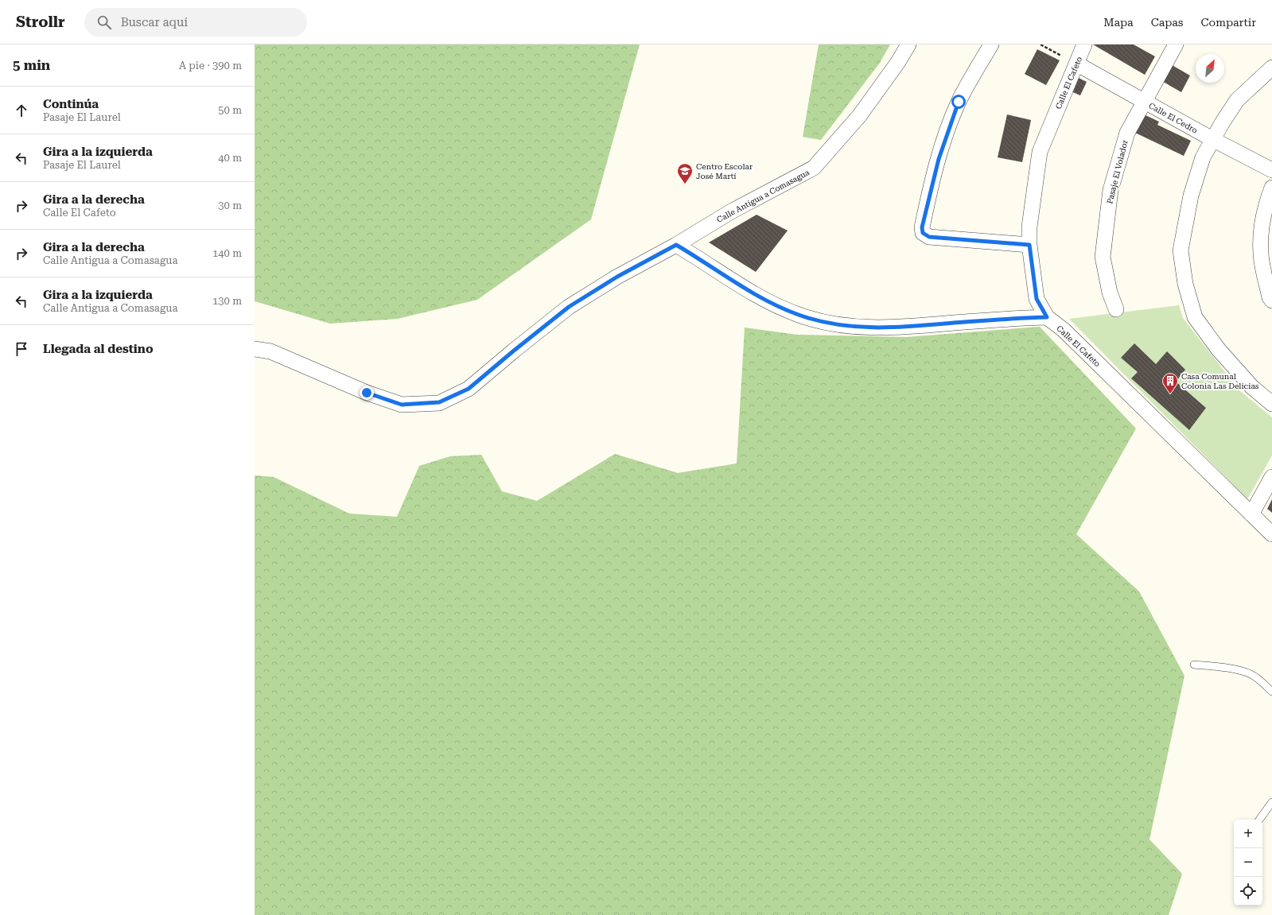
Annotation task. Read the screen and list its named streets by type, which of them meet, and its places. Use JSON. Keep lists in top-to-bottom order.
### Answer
{
  "streets": {
    "street": [
      "Calle El Cafeto",
      "Calle El Cedro",
      "Pasaje El Volador",
      "Calle Antigua a Comasagua"
    ]
  },
  "crossings": [
    ["Calle El Cafeto", "Calle El Cedro"],
    ["Calle El Cedro", "Pasaje El Volador"]
  ],
  "places": {
    "school or university": ["Centro Escolar José Martí"],
    "building": ["Casa Comunal Colonia Las Delicias"]
  },
  "north": "top right",
  "page": {
    "header": "Strollr",
    "search": "Buscar aquí",
    "nav": ["Mapa", "Capas", "Compartir"],
    "heading": ["5 min", "A pie · 390 m"],
    "list": [
      ["Continúa", "Pasaje El Laurel", "50 m"],
      ["Gira a la izquierda", "Pasaje El Laurel", "40 m"],
      ["Gira a la derecha", "Calle El Cafeto", "30 m"],
      ["Gira a la derecha", "Calle Antigua a Comasagua", "140 m"],
      ["Gira a la izquierda", "Calle Antigua a Comasagua", "130 m"],
      "Llegada al destino"
    ],
    "map_buttons": ["+", "−"]
  }
}
